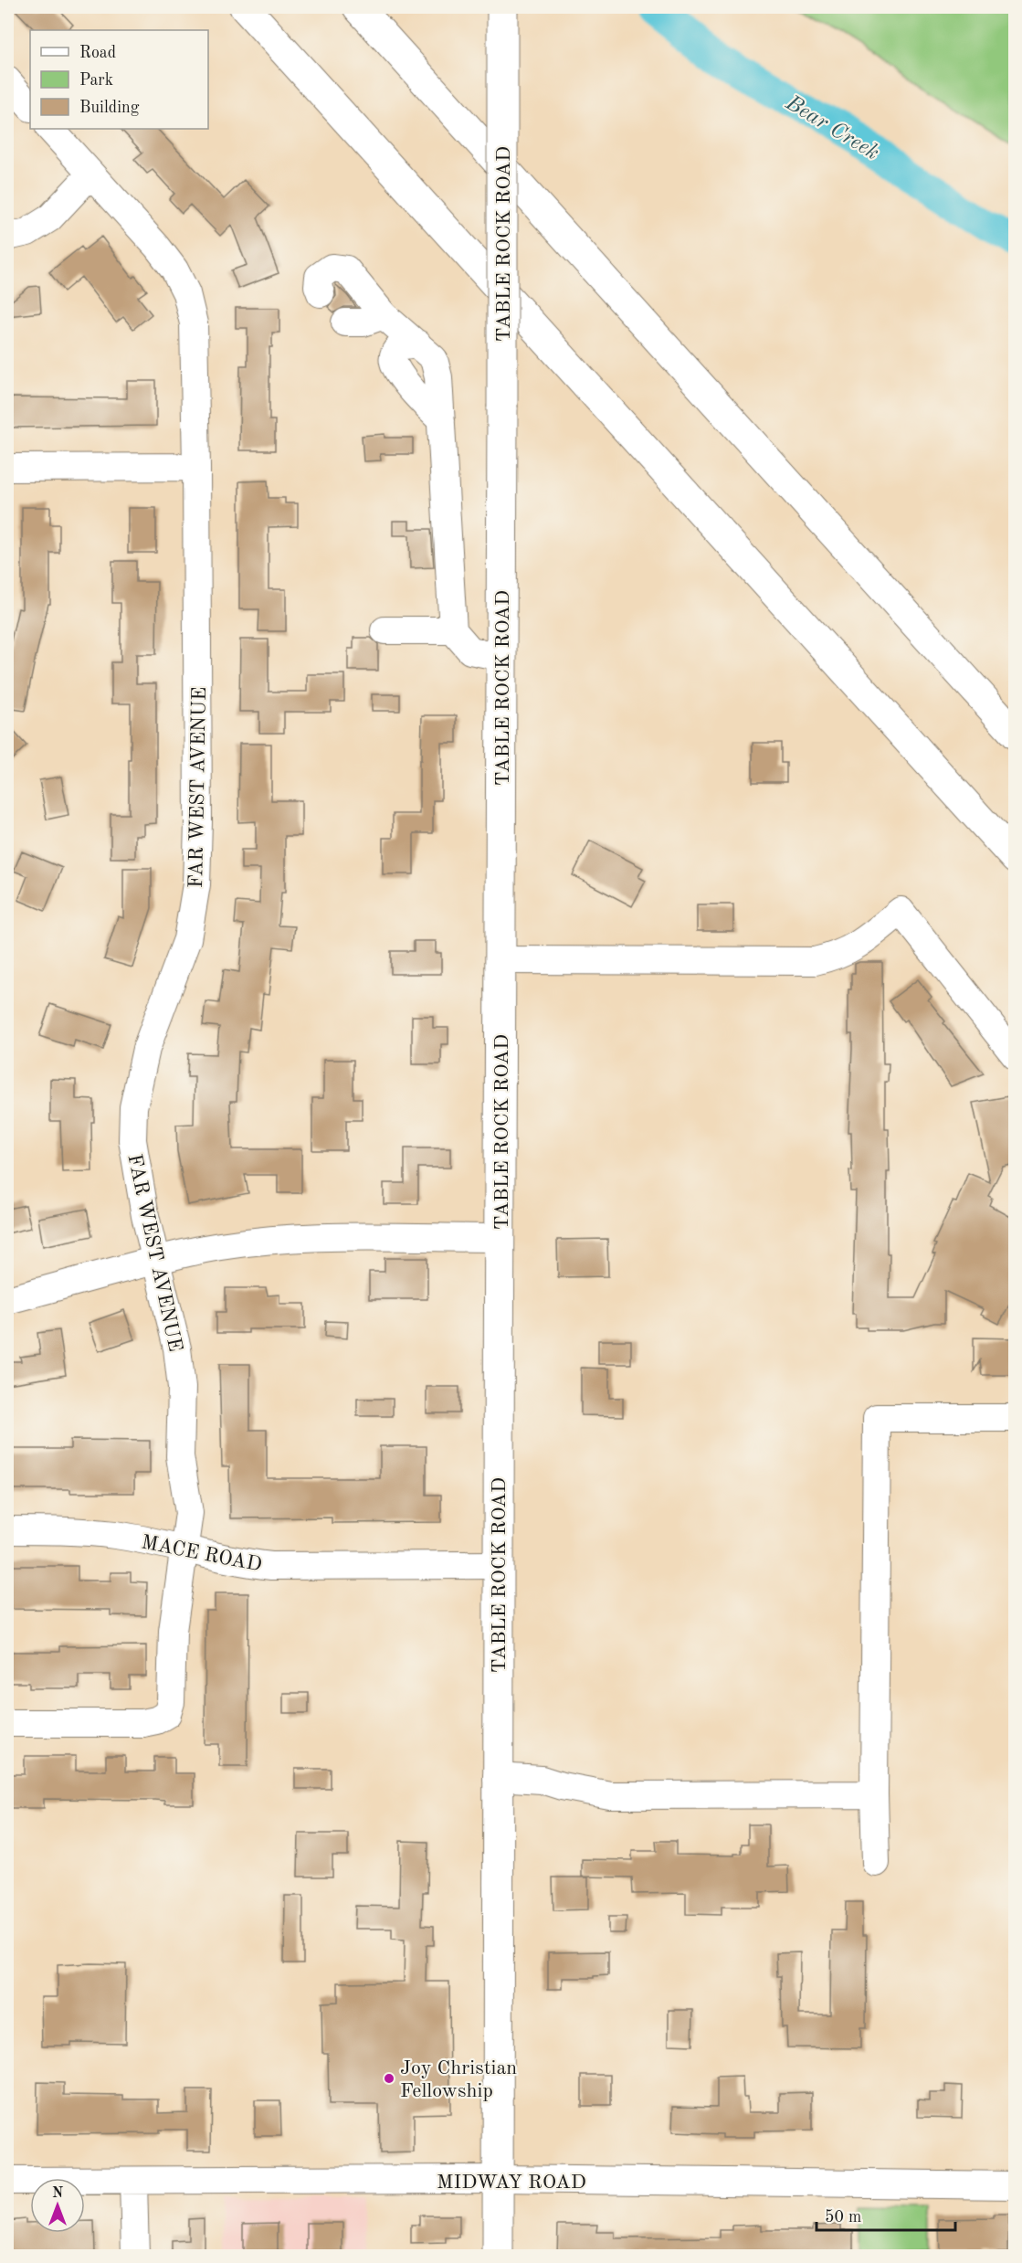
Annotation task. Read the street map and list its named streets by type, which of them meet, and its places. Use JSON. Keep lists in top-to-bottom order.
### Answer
{
  "streets": {
    "main road": ["TABLE ROCK ROAD"],
    "street": ["FAR WEST AVENUE", "MACE ROAD", "MIDWAY ROAD"]
  },
  "crossings": [
    ["TABLE ROCK ROAD", "MACE ROAD"],
    ["TABLE ROCK ROAD", "MIDWAY ROAD"],
    ["FAR WEST AVENUE", "MACE ROAD"]
  ],
  "water": ["Bear Creek"],
  "places": ["Joy Christian Fellowship"],
  "legend": ["Road", "Park", "Building"],
  "scale_bar": "50 m",
  "north": "top"
}
